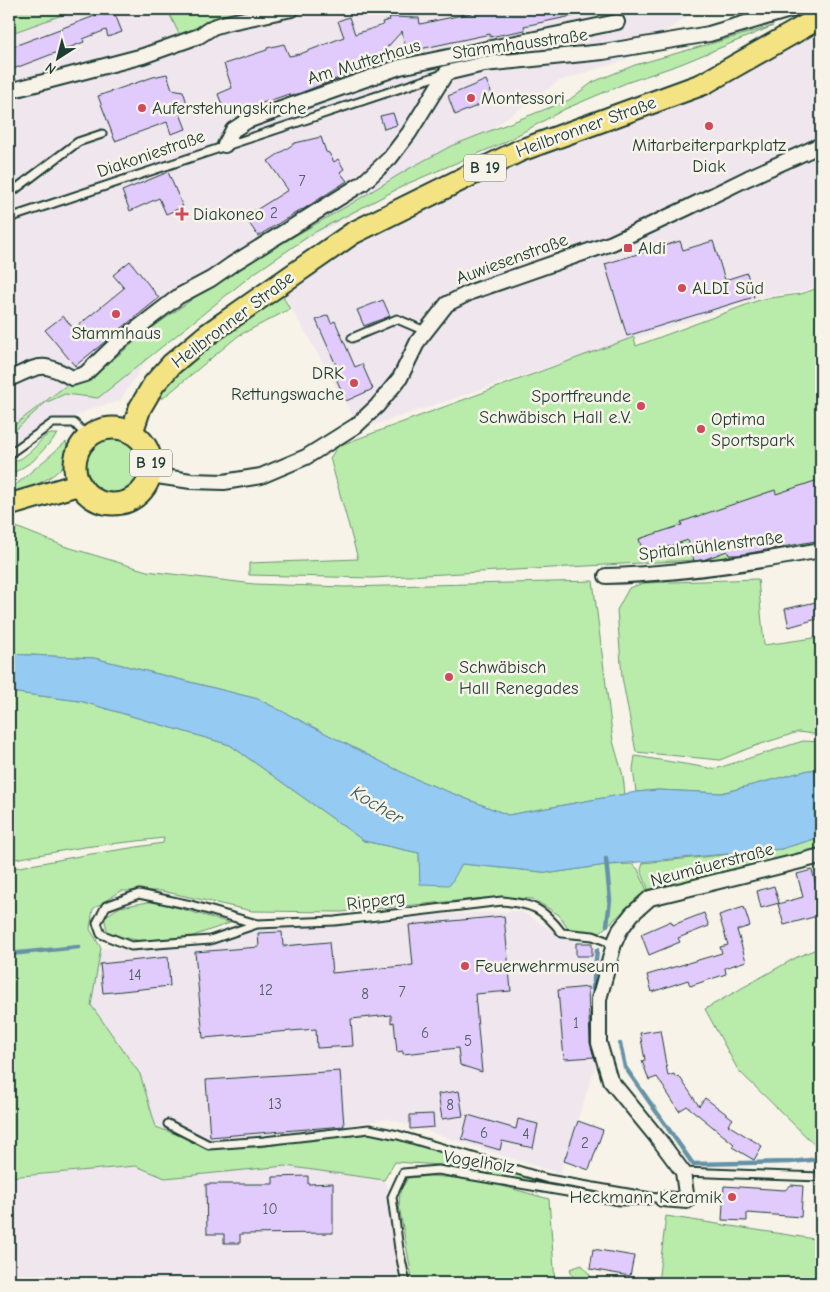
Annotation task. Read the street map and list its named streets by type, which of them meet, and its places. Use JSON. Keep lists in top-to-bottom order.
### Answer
{
  "streets": {
    "main road": ["Heilbronner Straße", "B 19"],
    "street": [
      "Stammhausstraße",
      "Am Mutterhaus",
      "Auwiesenstraße",
      "Spitalmühlenstraße",
      "Neumäuerstraße"
    ],
    "lane": ["Diakoniestraße", "Ripperg", "Vogelholz"]
  },
  "crossings": [
    ["Stammhausstraße", "Diakoniestraße"],
    ["Am Mutterhaus", "Diakoniestraße"],
    ["Heilbronner Straße", "B 19"],
    ["Heilbronner Straße", "Auwiesenstraße"],
    ["B 19", "Auwiesenstraße"],
    ["Neumäuerstraße", "Ripperg"],
    ["Neumäuerstraße", "Vogelholz"]
  ],
  "water": ["Kocher"],
  "places": {
    "other": [
      "Montessori",
      "Auferstehungskirche",
      "Mitarbeiterparkplatz Diak",
      "ALDI Süd",
      "Stammhaus",
      "DRK Rettungswache",
      "Sportfreunde Schwäbisch Hall e.V.",
      "Optima Sportspark",
      "Schwäbisch Hall Renegades",
      "Feuerwehrmuseum",
      "Heckmann Keramik"
    ],
    "health": ["Diakoneo"],
    "transit": ["Aldi"]
  },
  "house_numbers": [
    "7",
    "2",
    "14",
    "12",
    "7",
    "8",
    "1",
    "6",
    "5",
    "13",
    "8",
    "6",
    "4",
    "2",
    "10"
  ],
  "north": "bottom left"
}
